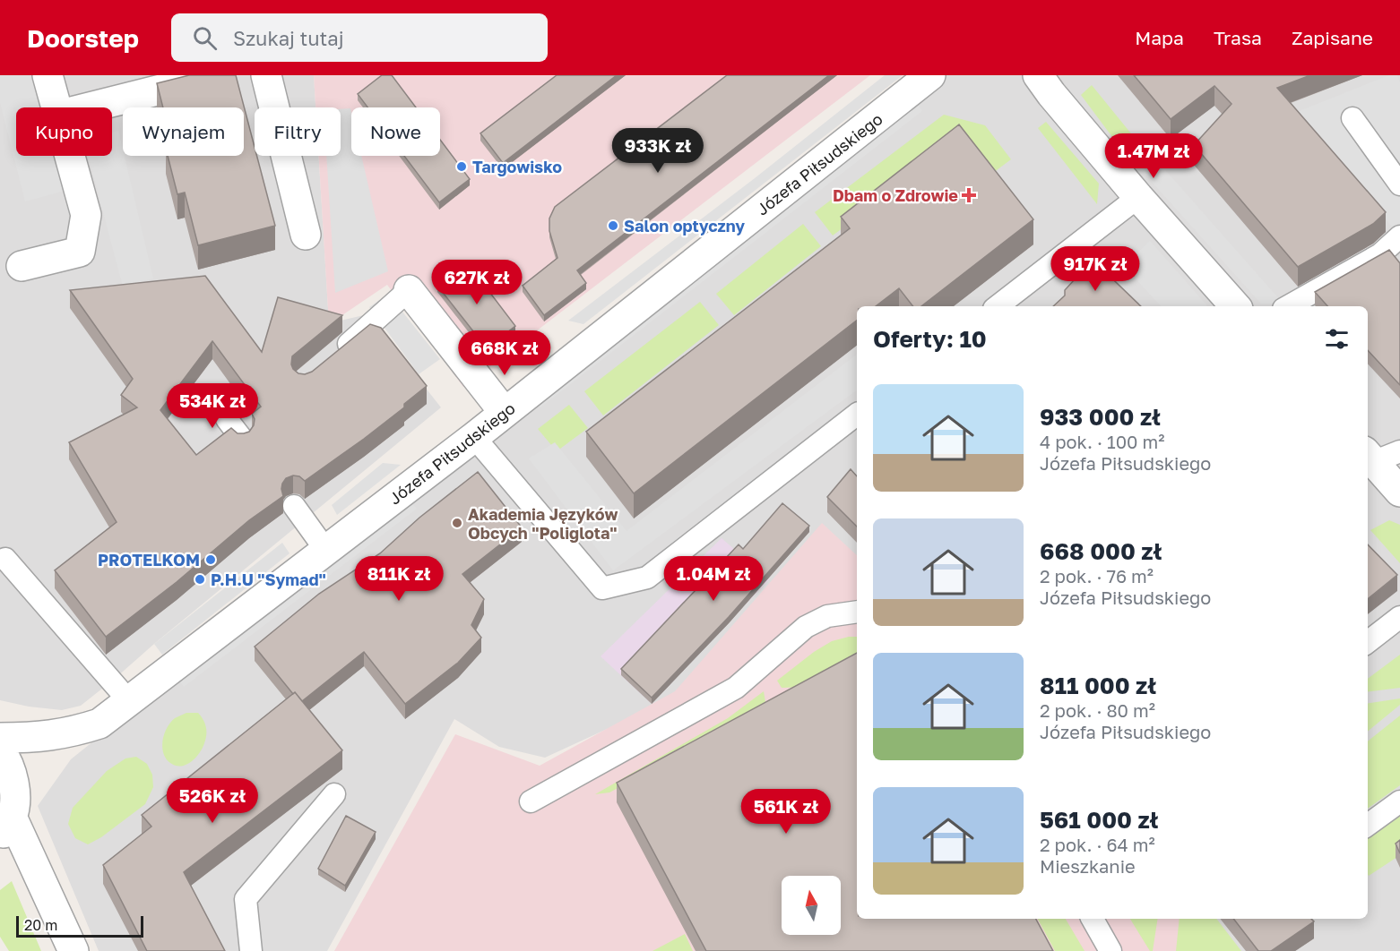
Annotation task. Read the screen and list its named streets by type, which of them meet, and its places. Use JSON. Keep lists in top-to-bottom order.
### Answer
{
  "streets": {
    "street": ["Józefa Piłsudskiego"]
  },
  "places": {
    "other": [
      "Targowisko",
      "Salon optyczny",
      "Akademia Języków Obcych \"Poliglota\"",
      "PROTELKOM",
      "P.H.U \"Symad\""
    ],
    "health": ["Dbam o Zdrowie"]
  },
  "scale_bar": "20 m",
  "north": "top",
  "page": {
    "header": "Doorstep",
    "search": "Szukaj tutaj",
    "nav": ["Mapa", "Trasa", "Zapisane"],
    "chip": [
      "Kupno",
      "Wynajem",
      "Filtry",
      "Nowe"
    ],
    "price": [
      "933K zł",
      "1.47M zł",
      "917K zł",
      "627K zł",
      "668K zł",
      "534K zł",
      "811K zł",
      "1.04M zł",
      "526K zł",
      "561K zł"
    ],
    "heading": "Oferty: 10",
    "list": [
      {
        "name": "933 000 zł",
        "note": "4 pok. · 100 m² · Józefa Piłsudskiego"
      },
      {
        "name": "668 000 zł",
        "note": "2 pok. · 76 m² · Józefa Piłsudskiego"
      },
      {
        "name": "811 000 zł",
        "note": "2 pok. · 80 m² · Józefa Piłsudskiego"
      },
      {
        "name": "561 000 zł",
        "note": "2 pok. · 64 m² · Mieszkanie"
      }
    ],
    "scale": "20 m"
  }
}
